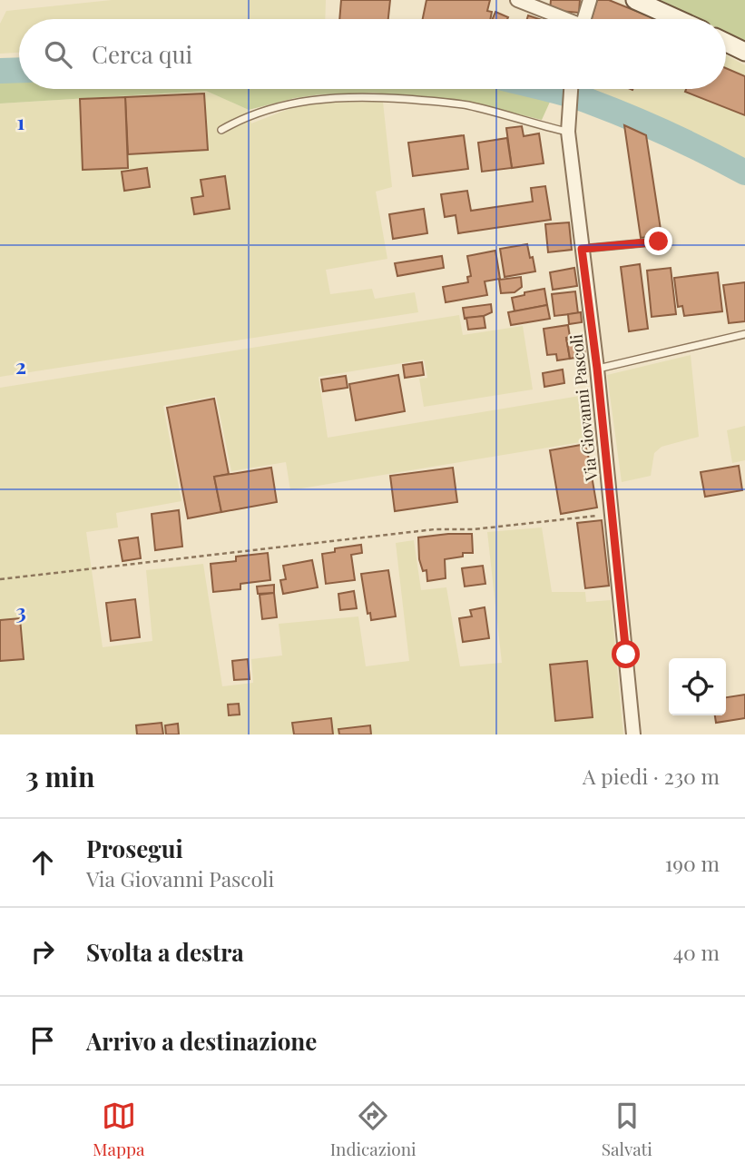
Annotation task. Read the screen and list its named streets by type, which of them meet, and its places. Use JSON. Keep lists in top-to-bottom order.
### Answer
{
  "streets": {
    "street": ["Via Giovanni Pascoli"]
  },
  "page": {
    "search": "Cerca qui",
    "heading": ["3 min", "A piedi · 230 m"],
    "list": [
      ["Prosegui", "Via Giovanni Pascoli", "190 m"],
      ["Svolta a destra", "40 m"],
      "Arrivo a destinazione"
    ],
    "nav": ["Mappa", "Indicazioni", "Salvati"]
  },
  "grid": {
    "rows": ["1", "2", "3"]
  }
}
